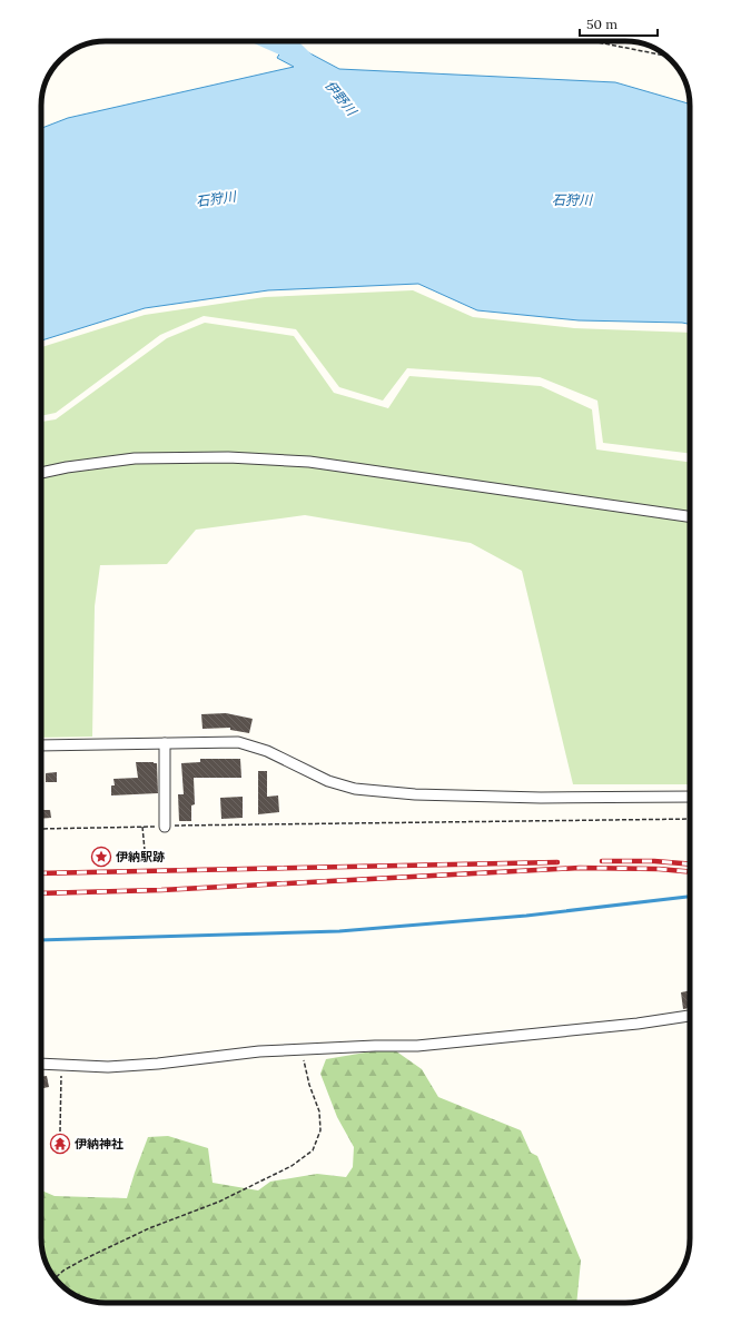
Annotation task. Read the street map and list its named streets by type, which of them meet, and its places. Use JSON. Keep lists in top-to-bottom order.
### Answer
{
  "water": ["伊野川", "石狩川"],
  "places": {
    "place": ["伊納駅跡"],
    "temple": ["伊納神社"]
  },
  "scale_bar": "50 m"
}
